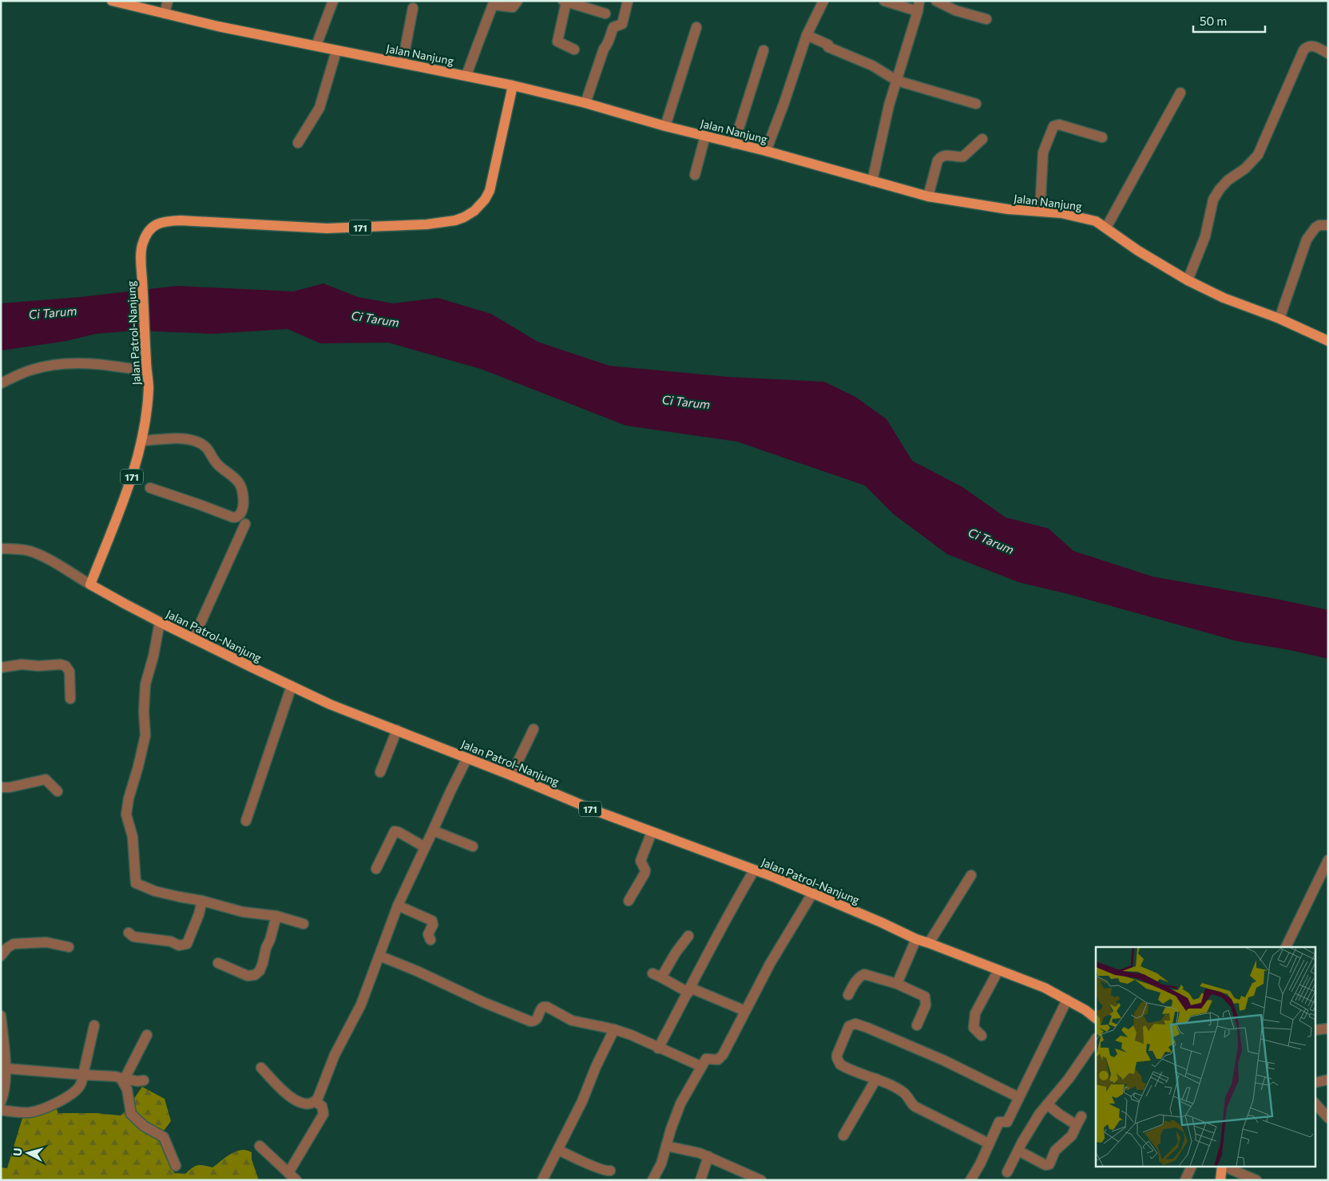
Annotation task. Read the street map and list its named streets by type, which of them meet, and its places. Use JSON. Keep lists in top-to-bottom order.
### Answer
{
  "streets": {
    "main road": ["Jalan Nanjung", "171", "Jalan Patrol-Nanjung"]
  },
  "crossings": [
    ["Jalan Nanjung", "Jalan Patrol-Nanjung"]
  ],
  "water": ["Ci Tarum"],
  "scale_bar": "50 m",
  "north": "left"
}
